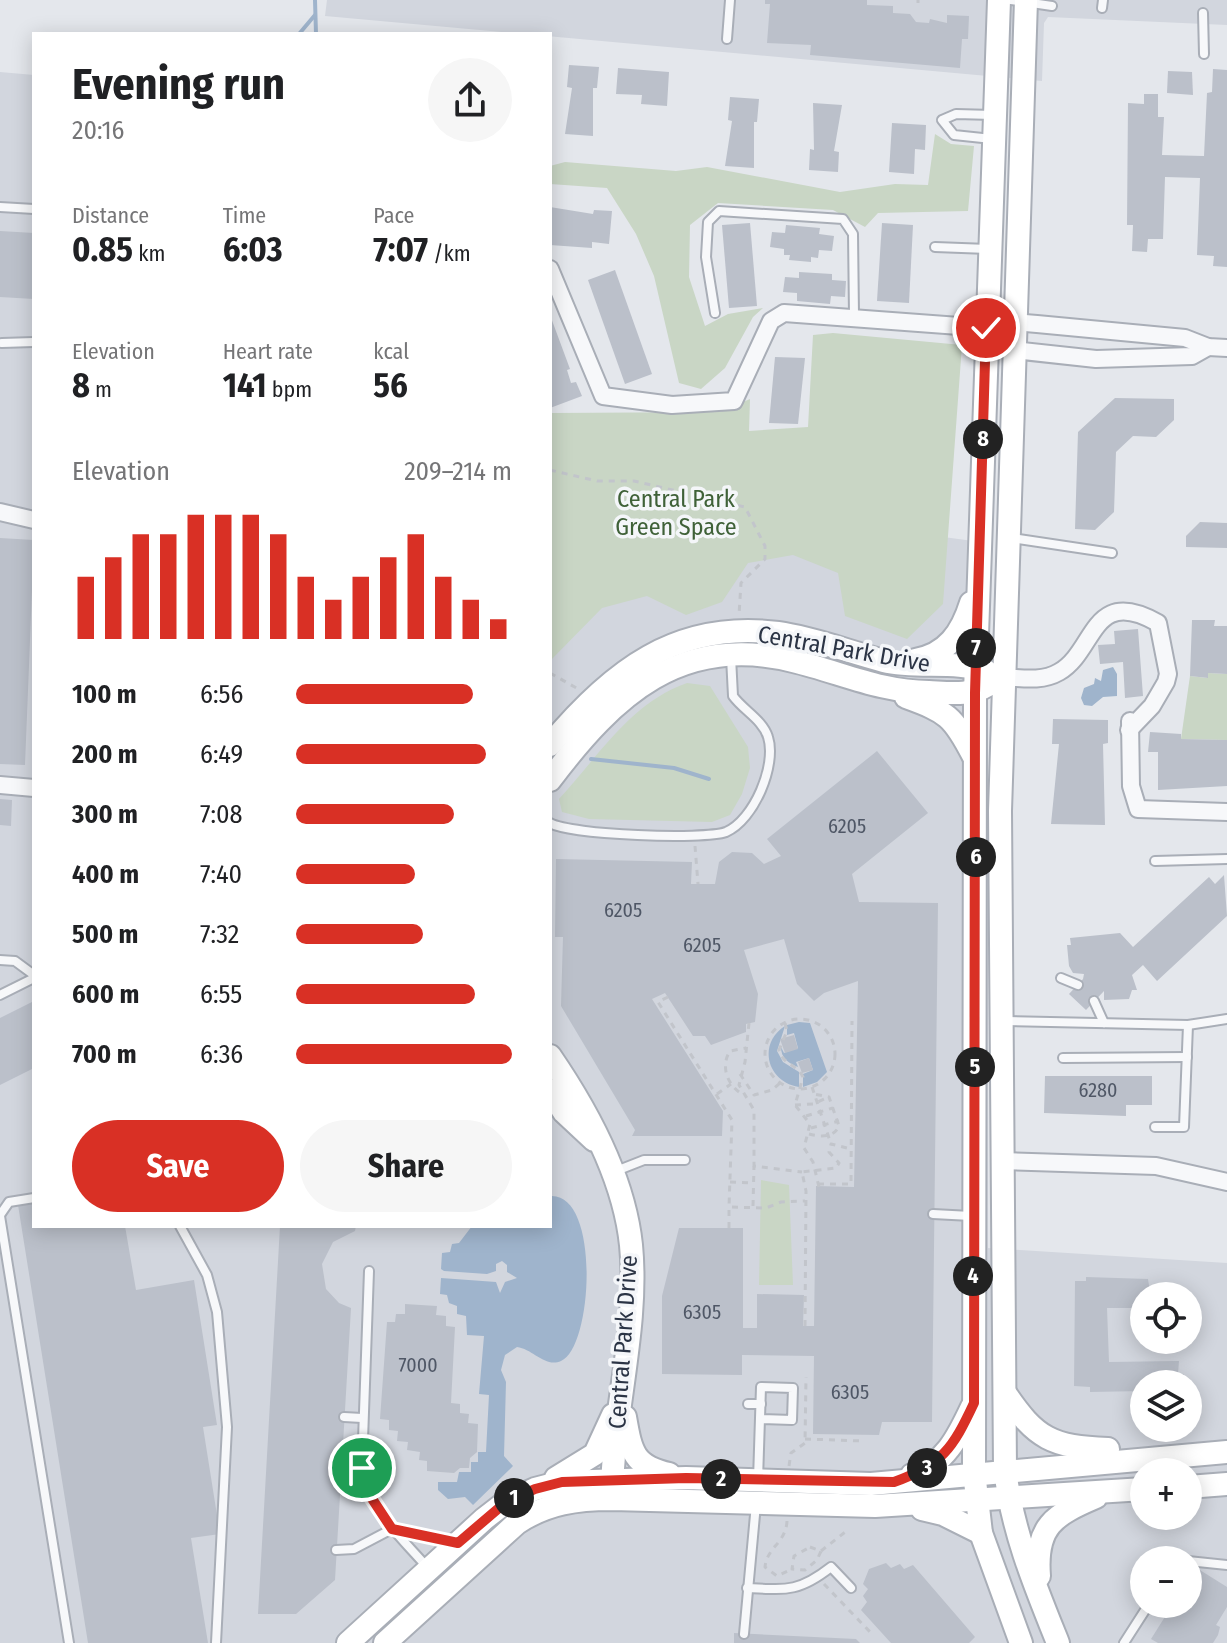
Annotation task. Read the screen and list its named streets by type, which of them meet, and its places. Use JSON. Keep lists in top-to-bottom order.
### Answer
{
  "streets": {
    "main road": ["Central Park Drive"]
  },
  "parks": ["Central Park Green Space"],
  "house_numbers": [
    "6205",
    "6205",
    "6205",
    "6280",
    "6305",
    "7000",
    "6305"
  ],
  "page": {
    "heading": ["Evening run", "20:16"],
    "stats": [
      ["Distance", "0.85 km"],
      ["Time", "6:03"],
      ["Pace", "7:07 /km"],
      ["Elevation", "8 m"],
      ["Heart rate", "141 bpm"],
      ["kcal", "56"]
    ],
    "pins": [
      "8",
      "7",
      "6",
      "5",
      "4",
      "3",
      "2",
      "1"
    ],
    "chart": ["Elevation", "209–214 m"],
    "list": [
      {
        "name": "100 m",
        "note": "6:56"
      },
      {
        "name": "200 m",
        "note": "6:49"
      },
      {
        "name": "300 m",
        "note": "7:08"
      },
      {
        "name": "400 m",
        "note": "7:40"
      },
      {
        "name": "500 m",
        "note": "7:32"
      },
      {
        "name": "600 m",
        "note": "6:55"
      },
      {
        "name": "700 m",
        "note": "6:36"
      }
    ],
    "buttons": ["Save", "Share"],
    "map_buttons": ["+", "−"]
  }
}
